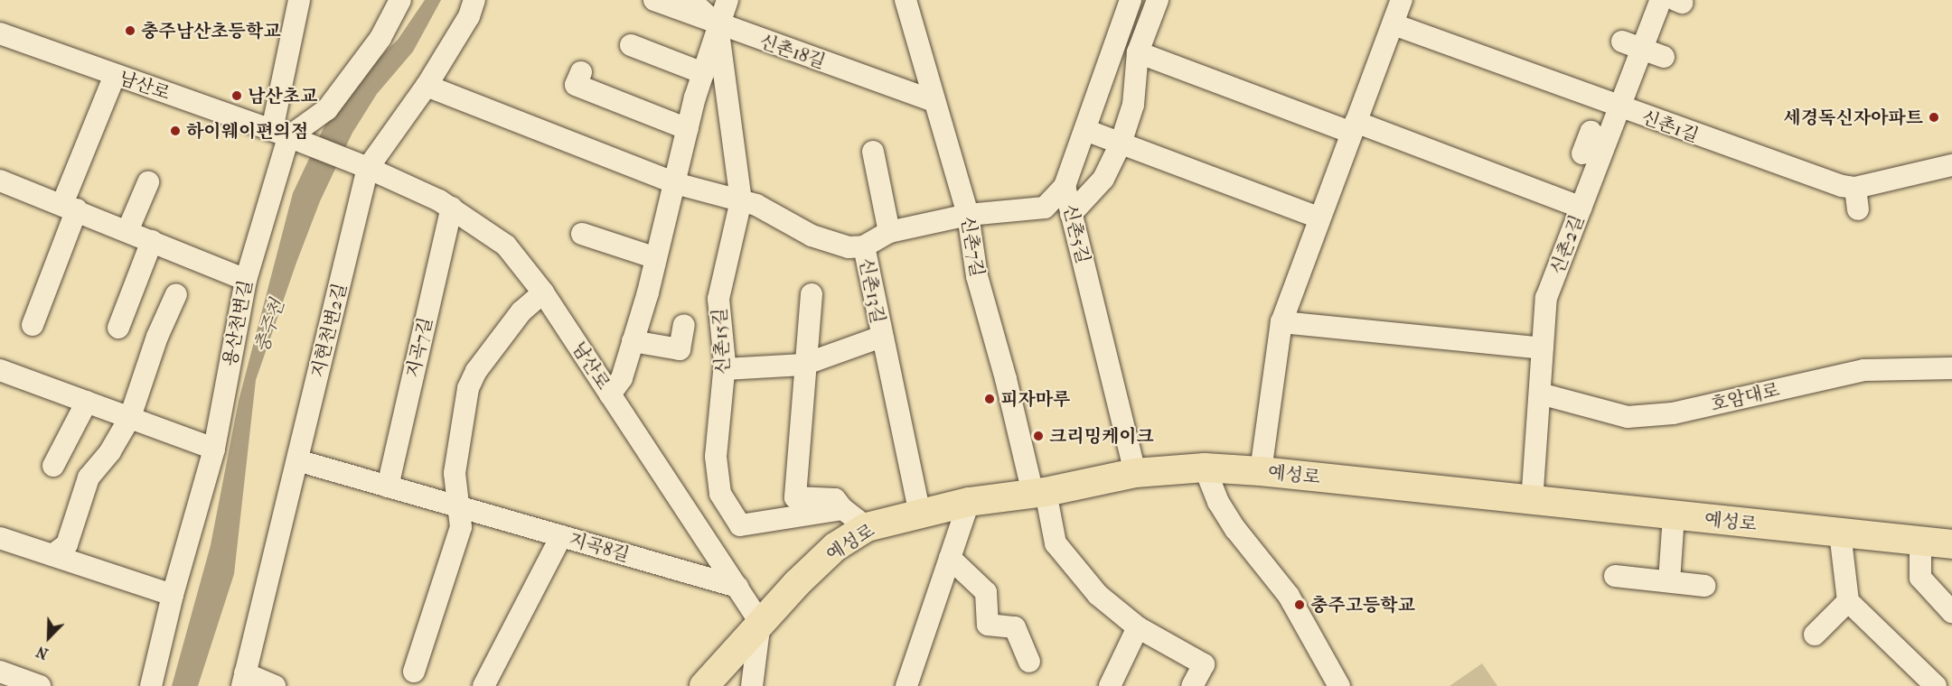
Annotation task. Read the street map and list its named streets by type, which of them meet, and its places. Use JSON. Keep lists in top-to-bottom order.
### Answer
{
  "streets": {
    "main road": ["예성로"],
    "street": [
      "신촌18길",
      "남산로",
      "신촌1길",
      "신촌5길",
      "신촌2길",
      "신촌7길",
      "신촌13길",
      "용산천변길",
      "지현천변2길",
      "신촌15길",
      "지곡7길",
      "호암대로",
      "지곡8길"
    ]
  },
  "crossings": [
    ["신촌18길", "신촌7길"],
    ["신촌18길", "신촌15길"],
    ["남산로", "용산천변길"],
    ["남산로", "지현천변2길"],
    ["남산로", "지곡7길"],
    ["남산로", "예성로"],
    ["남산로", "지곡8길"],
    ["신촌1길", "신촌2길"],
    ["신촌5길", "신촌13길"],
    ["신촌5길", "예성로"],
    ["신촌2길", "호암대로"],
    ["신촌2길", "예성로"],
    ["신촌7길", "신촌13길"],
    ["신촌7길", "예성로"],
    ["신촌13길", "예성로"],
    ["지현천변2길", "지곡8길"],
    ["지곡7길", "지곡8길"]
  ],
  "water": ["충주천"],
  "places": [
    "충주남산초등학교",
    "남산초교",
    "세경독신자아파트",
    "하이웨이편의점",
    "피자마루",
    "크리밍케이크",
    "충주고등학교"
  ],
  "north": "bottom left"
}
